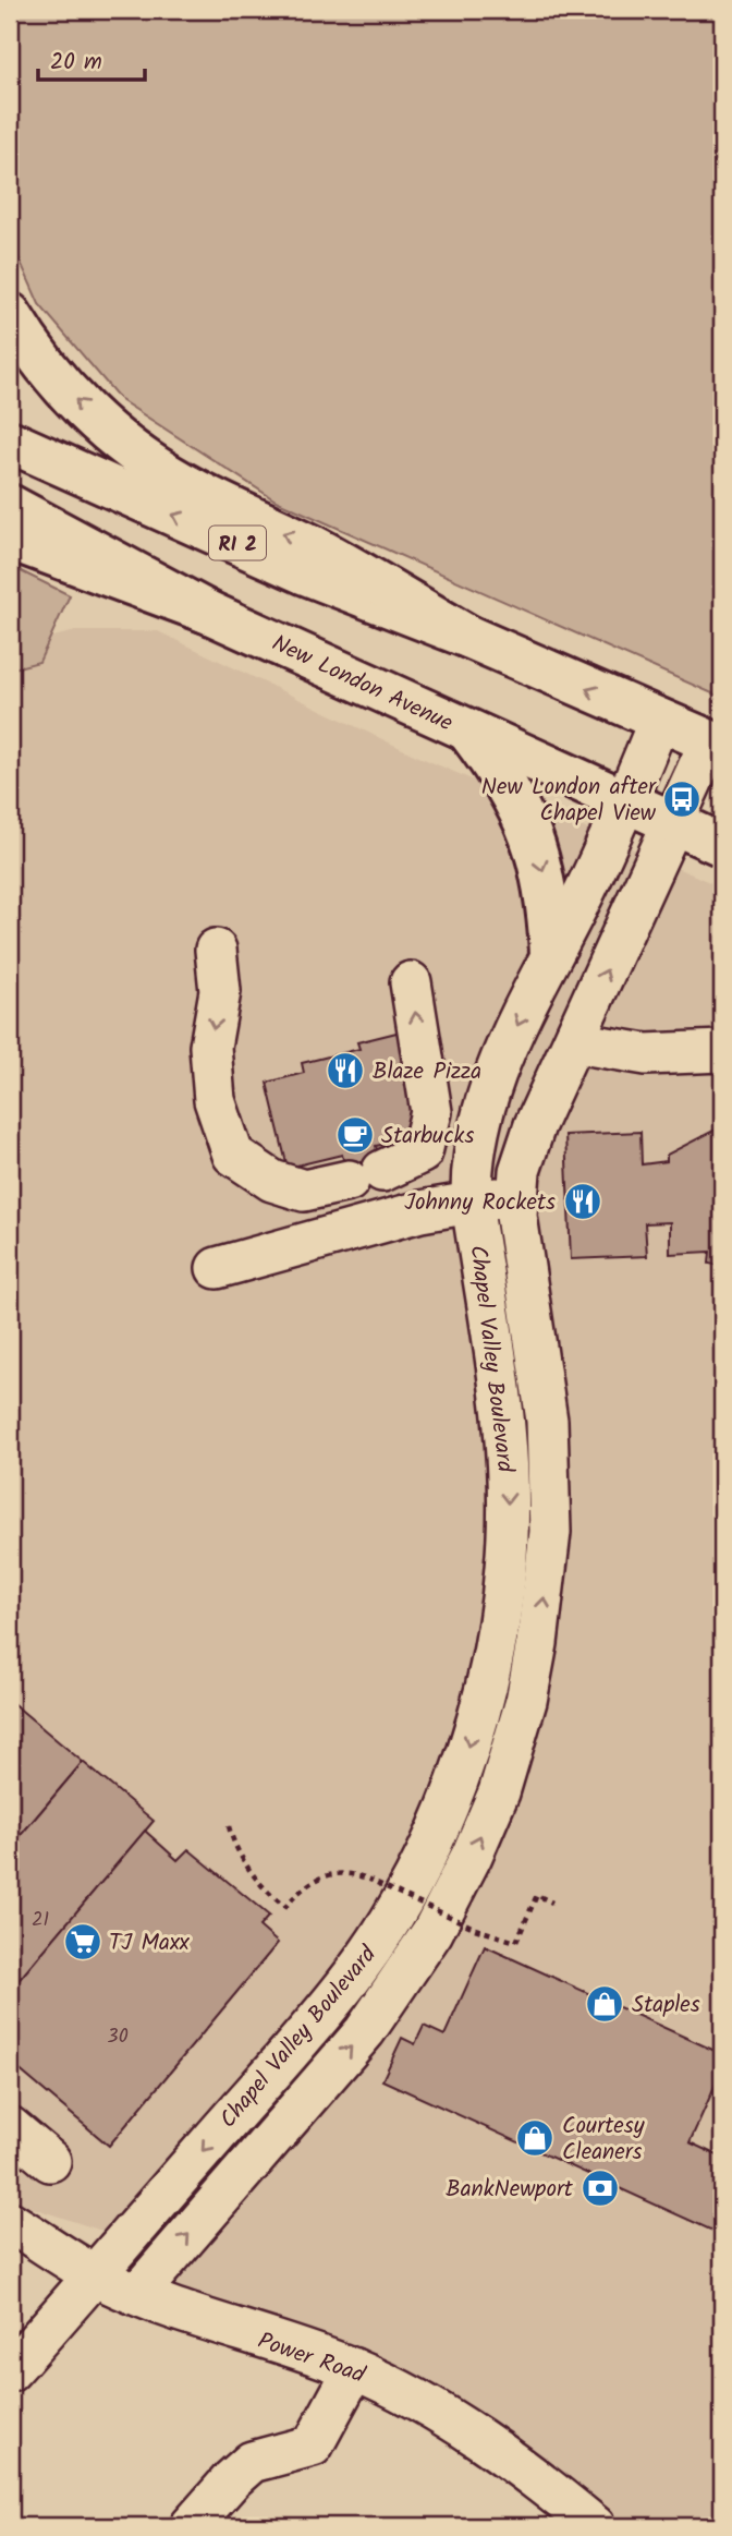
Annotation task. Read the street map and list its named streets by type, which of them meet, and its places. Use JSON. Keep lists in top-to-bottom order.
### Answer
{
  "streets": {
    "main road": ["RI 2", "New London Avenue"],
    "street": ["Chapel Valley Boulevard", "Power Road"]
  },
  "crossings": [
    ["RI 2", "Chapel Valley Boulevard"],
    ["New London Avenue", "Chapel Valley Boulevard"],
    ["Chapel Valley Boulevard", "Power Road"]
  ],
  "places": {
    "bus stop": ["New London after Chapel View"],
    "restaurant": ["Blaze Pizza", "Johnny Rockets"],
    "cafe": ["Starbucks"],
    "supermarket": ["TJ Maxx"],
    "shop": ["Staples", "Courtesy Cleaners"],
    "bank": ["BankNewport"]
  },
  "house_numbers": ["21", "30"],
  "scale_bar": "20 m"
}
